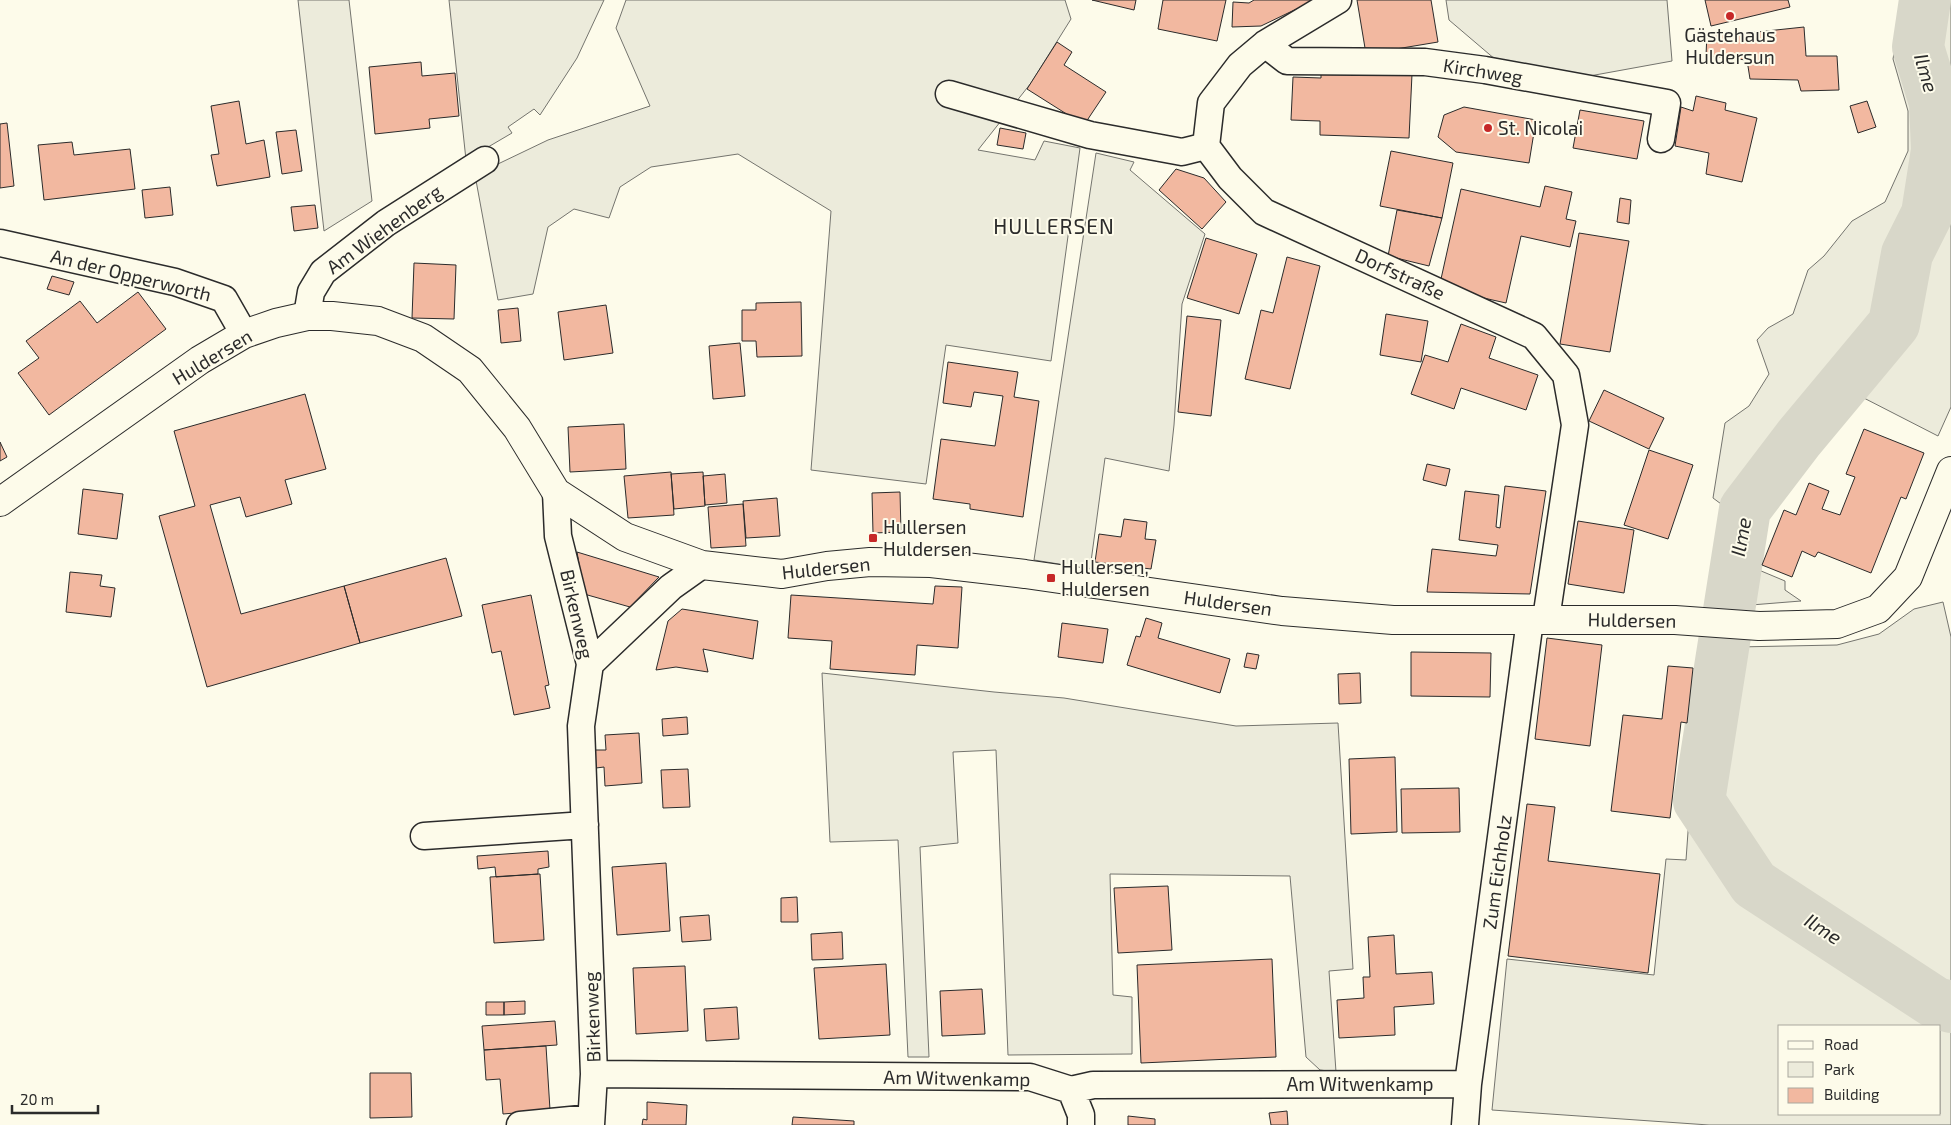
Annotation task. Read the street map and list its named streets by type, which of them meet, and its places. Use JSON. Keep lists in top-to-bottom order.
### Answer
{
  "streets": {
    "street": [
      "Kirchweg",
      "Am Wiehenberg",
      "Dorfstraße",
      "An der Opperworth",
      "Huldersen",
      "Birkenweg",
      "Zum Eichholz",
      "Am Witwenkamp"
    ]
  },
  "crossings": [
    ["Am Wiehenberg", "Huldersen"],
    ["Dorfstraße", "Huldersen"],
    ["Dorfstraße", "Zum Eichholz"],
    ["An der Opperworth", "Huldersen"],
    ["Huldersen", "Birkenweg"],
    ["Huldersen", "Zum Eichholz"],
    ["Birkenweg", "Am Witwenkamp"],
    ["Zum Eichholz", "Am Witwenkamp"]
  ],
  "districts": ["HULLERSEN"],
  "water": ["Ilme"],
  "places": {
    "other": ["Gästehaus Huldersun", "St. Nicolai"],
    "transit": ["Hullersen Huldersen", "Hullersen, Huldersen"]
  },
  "legend": ["Road", "Park", "Building"],
  "scale_bar": "20 m"
}
